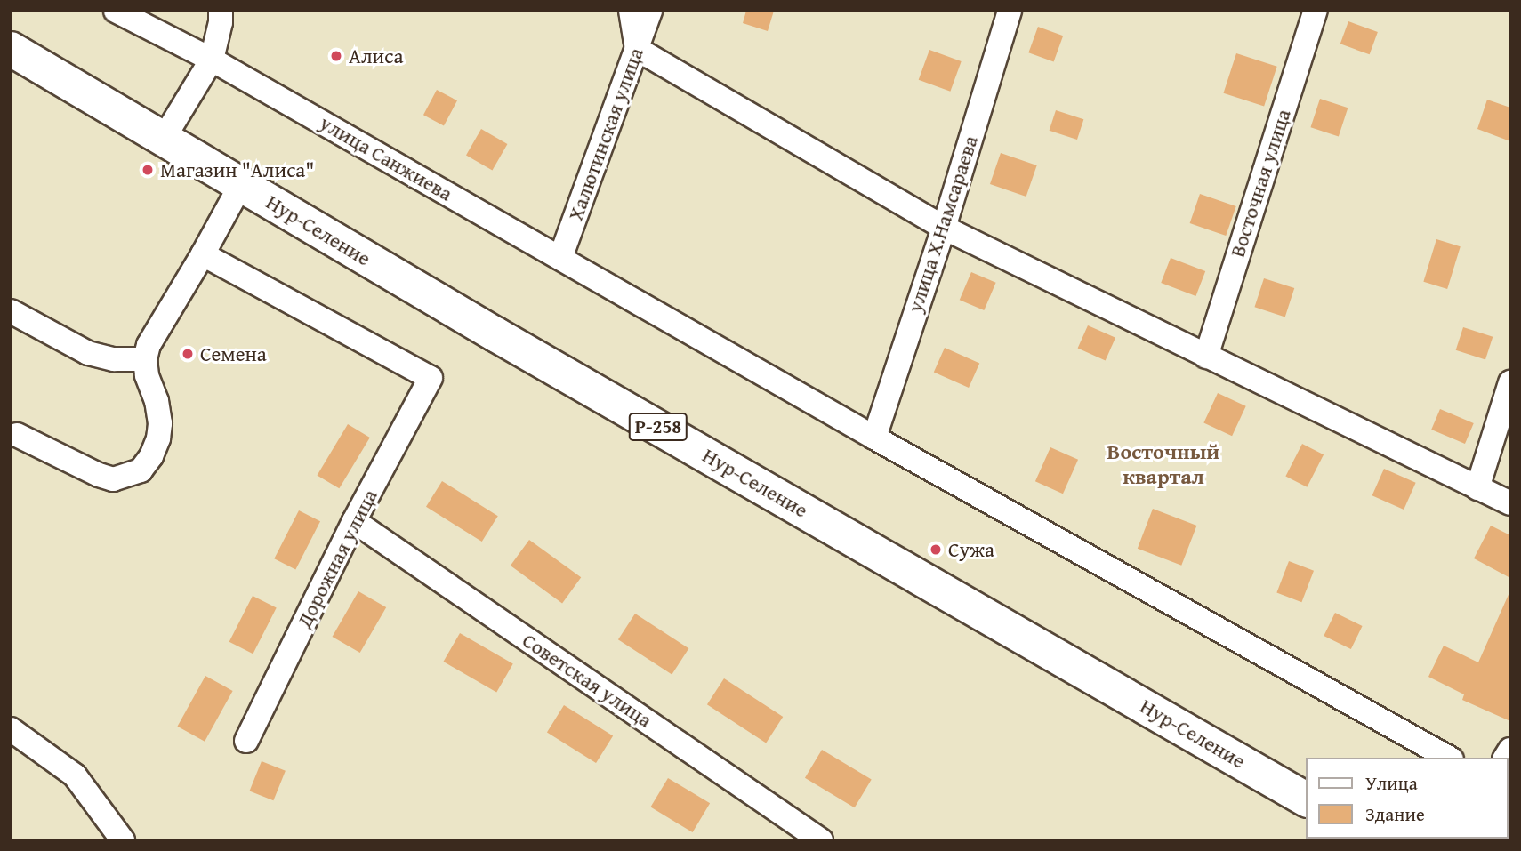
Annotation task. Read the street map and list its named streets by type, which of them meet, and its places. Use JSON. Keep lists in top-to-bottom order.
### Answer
{
  "streets": {
    "highway": ["Нур-Селение", "Р-258"],
    "street": [
      "Халютинская улица",
      "улица Санжиева",
      "Восточная улица",
      "улица Х.Намсараева",
      "Дорожная улица",
      "Советская улица"
    ]
  },
  "crossings": [
    ["Халютинская улица", "улица Санжиева"],
    ["улица Санжиева", "улица Х.Намсараева"],
    ["Дорожная улица", "Советская улица"]
  ],
  "districts": ["Восточный квартал"],
  "places": [
    "Алиса",
    "Магазин \"Алиса\"",
    "Семена",
    "Сужа"
  ],
  "legend": ["Улица", "Здание"]
}
